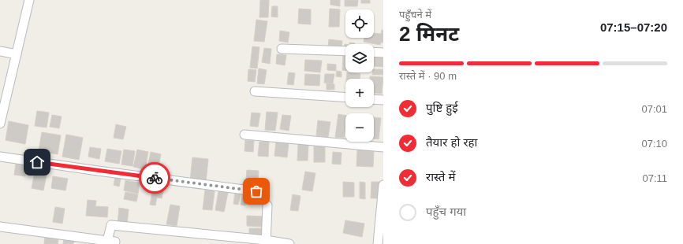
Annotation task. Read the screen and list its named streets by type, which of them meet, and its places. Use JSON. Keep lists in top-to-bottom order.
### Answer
{
  "page": {
    "heading": ["2 मिनट", "पहुँचने में", "07:15–07:20"],
    "map_buttons": ["+", "−"],
    "bar": "रास्ते में · 90 m",
    "list": [
      ["पुष्टि हुई", "07:01"],
      ["तैयार हो रहा", "07:10"],
      ["रास्ते में", "07:11"],
      "पहुँच गया"
    ]
  }
}
